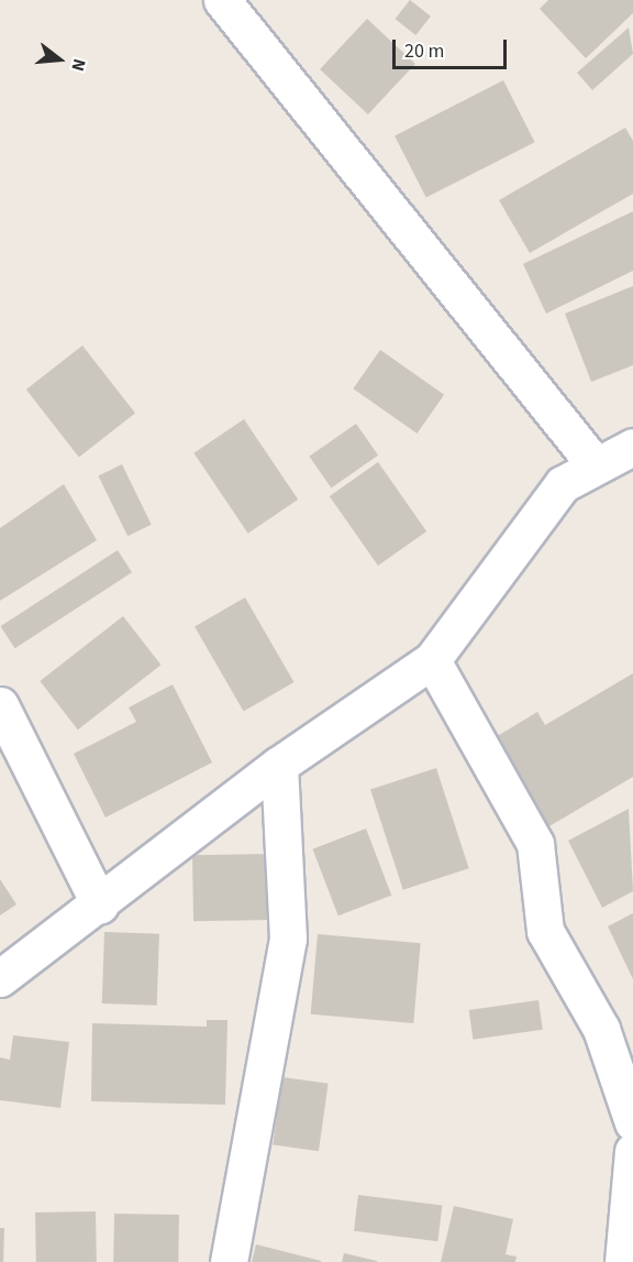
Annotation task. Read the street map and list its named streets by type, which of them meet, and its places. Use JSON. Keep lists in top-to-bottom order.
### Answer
{
  "scale_bar": "20 m",
  "north": "right"
}
